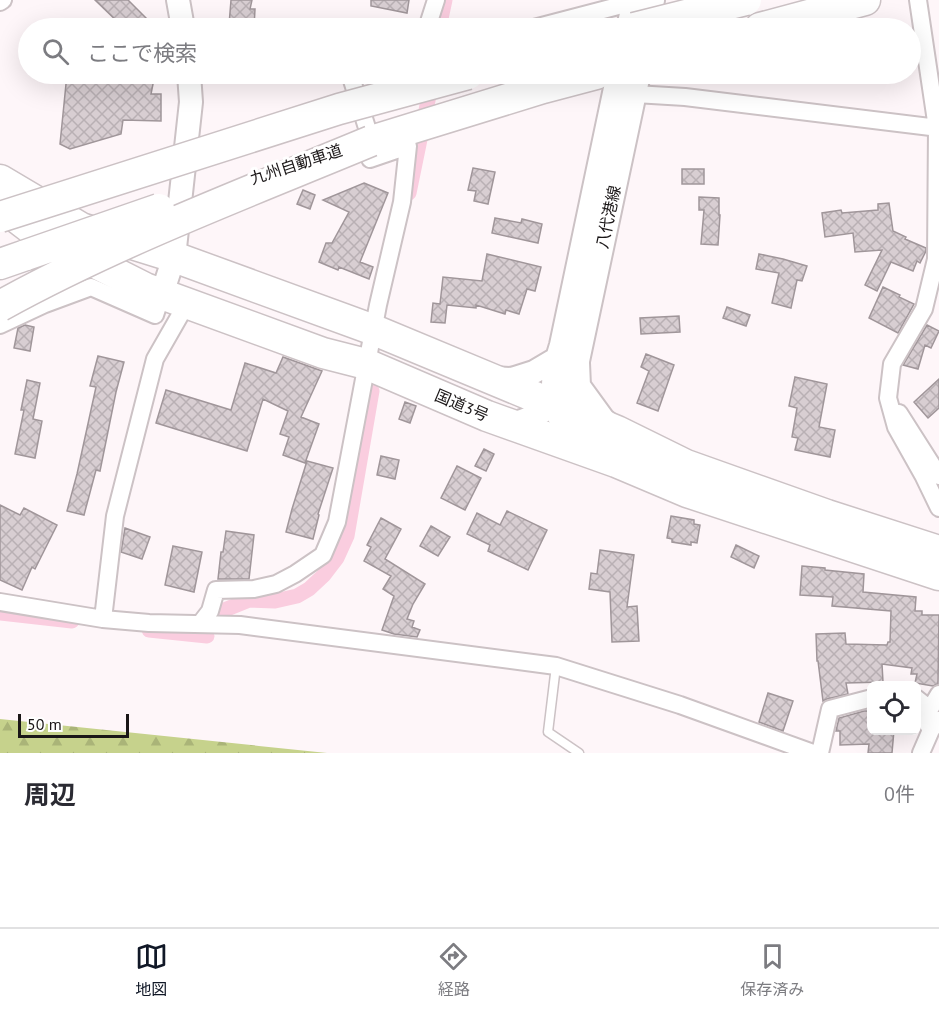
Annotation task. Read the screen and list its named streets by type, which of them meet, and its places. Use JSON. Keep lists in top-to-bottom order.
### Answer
{
  "streets": {
    "highway": ["九州自動車道", "国道3号"],
    "main road": ["八代港線"]
  },
  "crossings": [
    ["八代港線", "国道3号"]
  ],
  "scale_bar": "50 m",
  "page": {
    "search": "ここで検索",
    "scale": "50 m",
    "heading": ["周辺", "0件"],
    "nav": ["地図", "経路", "保存済み"]
  }
}
